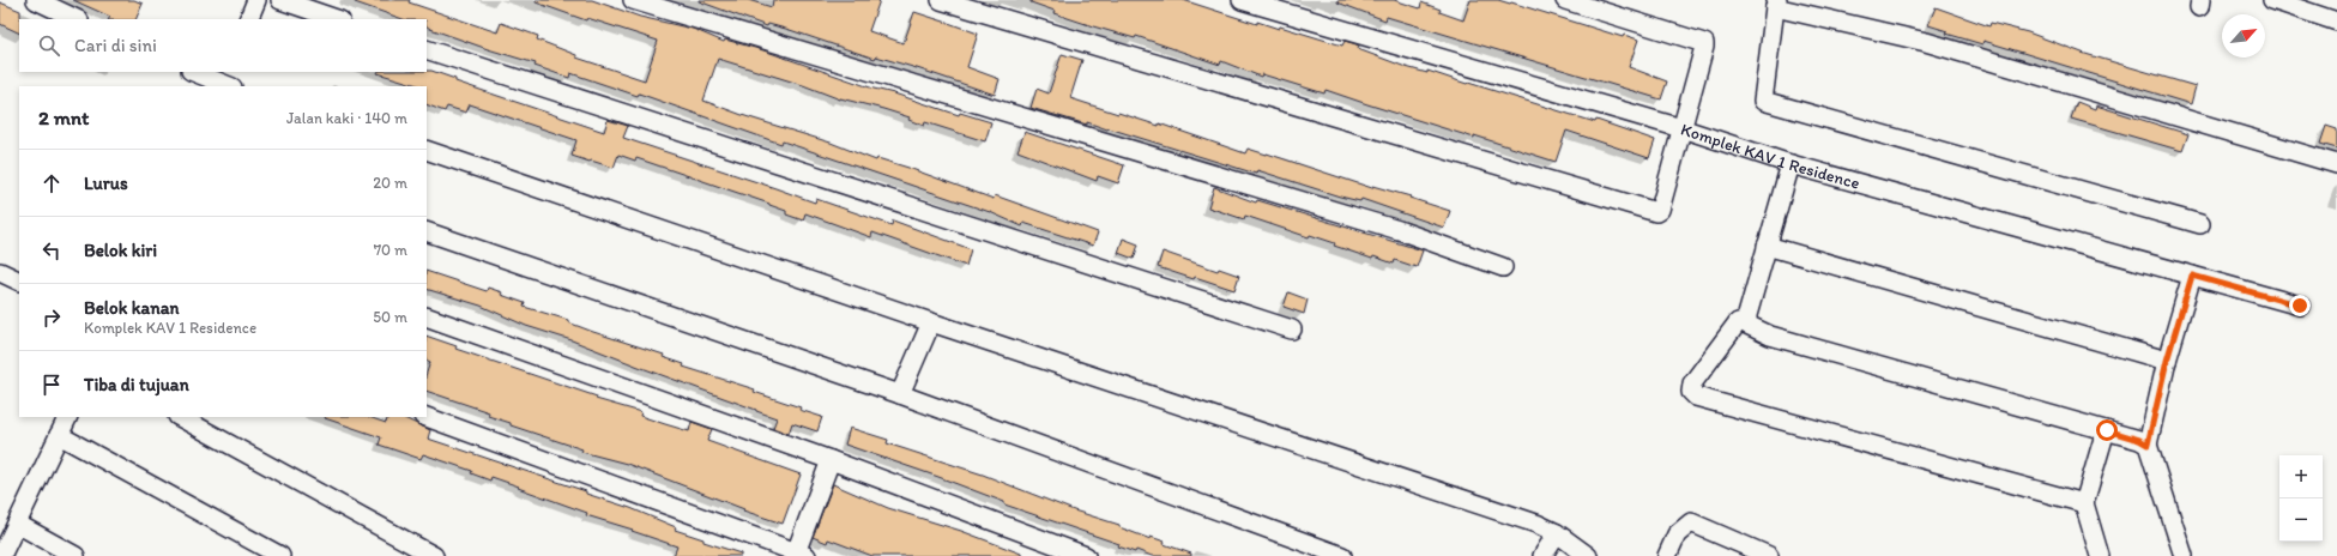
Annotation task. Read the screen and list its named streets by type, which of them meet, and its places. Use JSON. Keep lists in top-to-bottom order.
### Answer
{
  "streets": {
    "street": ["Komplek KAV 1 Residence"]
  },
  "north": "top right",
  "page": {
    "search": "Cari di sini",
    "heading": ["2 mnt", "Jalan kaki · 140 m"],
    "list": [
      ["Lurus", "20 m"],
      ["Belok kiri", "70 m"],
      ["Belok kanan", "Komplek KAV 1 Residence", "50 m"],
      "Tiba di tujuan"
    ],
    "map_buttons": ["+", "−"]
  }
}
